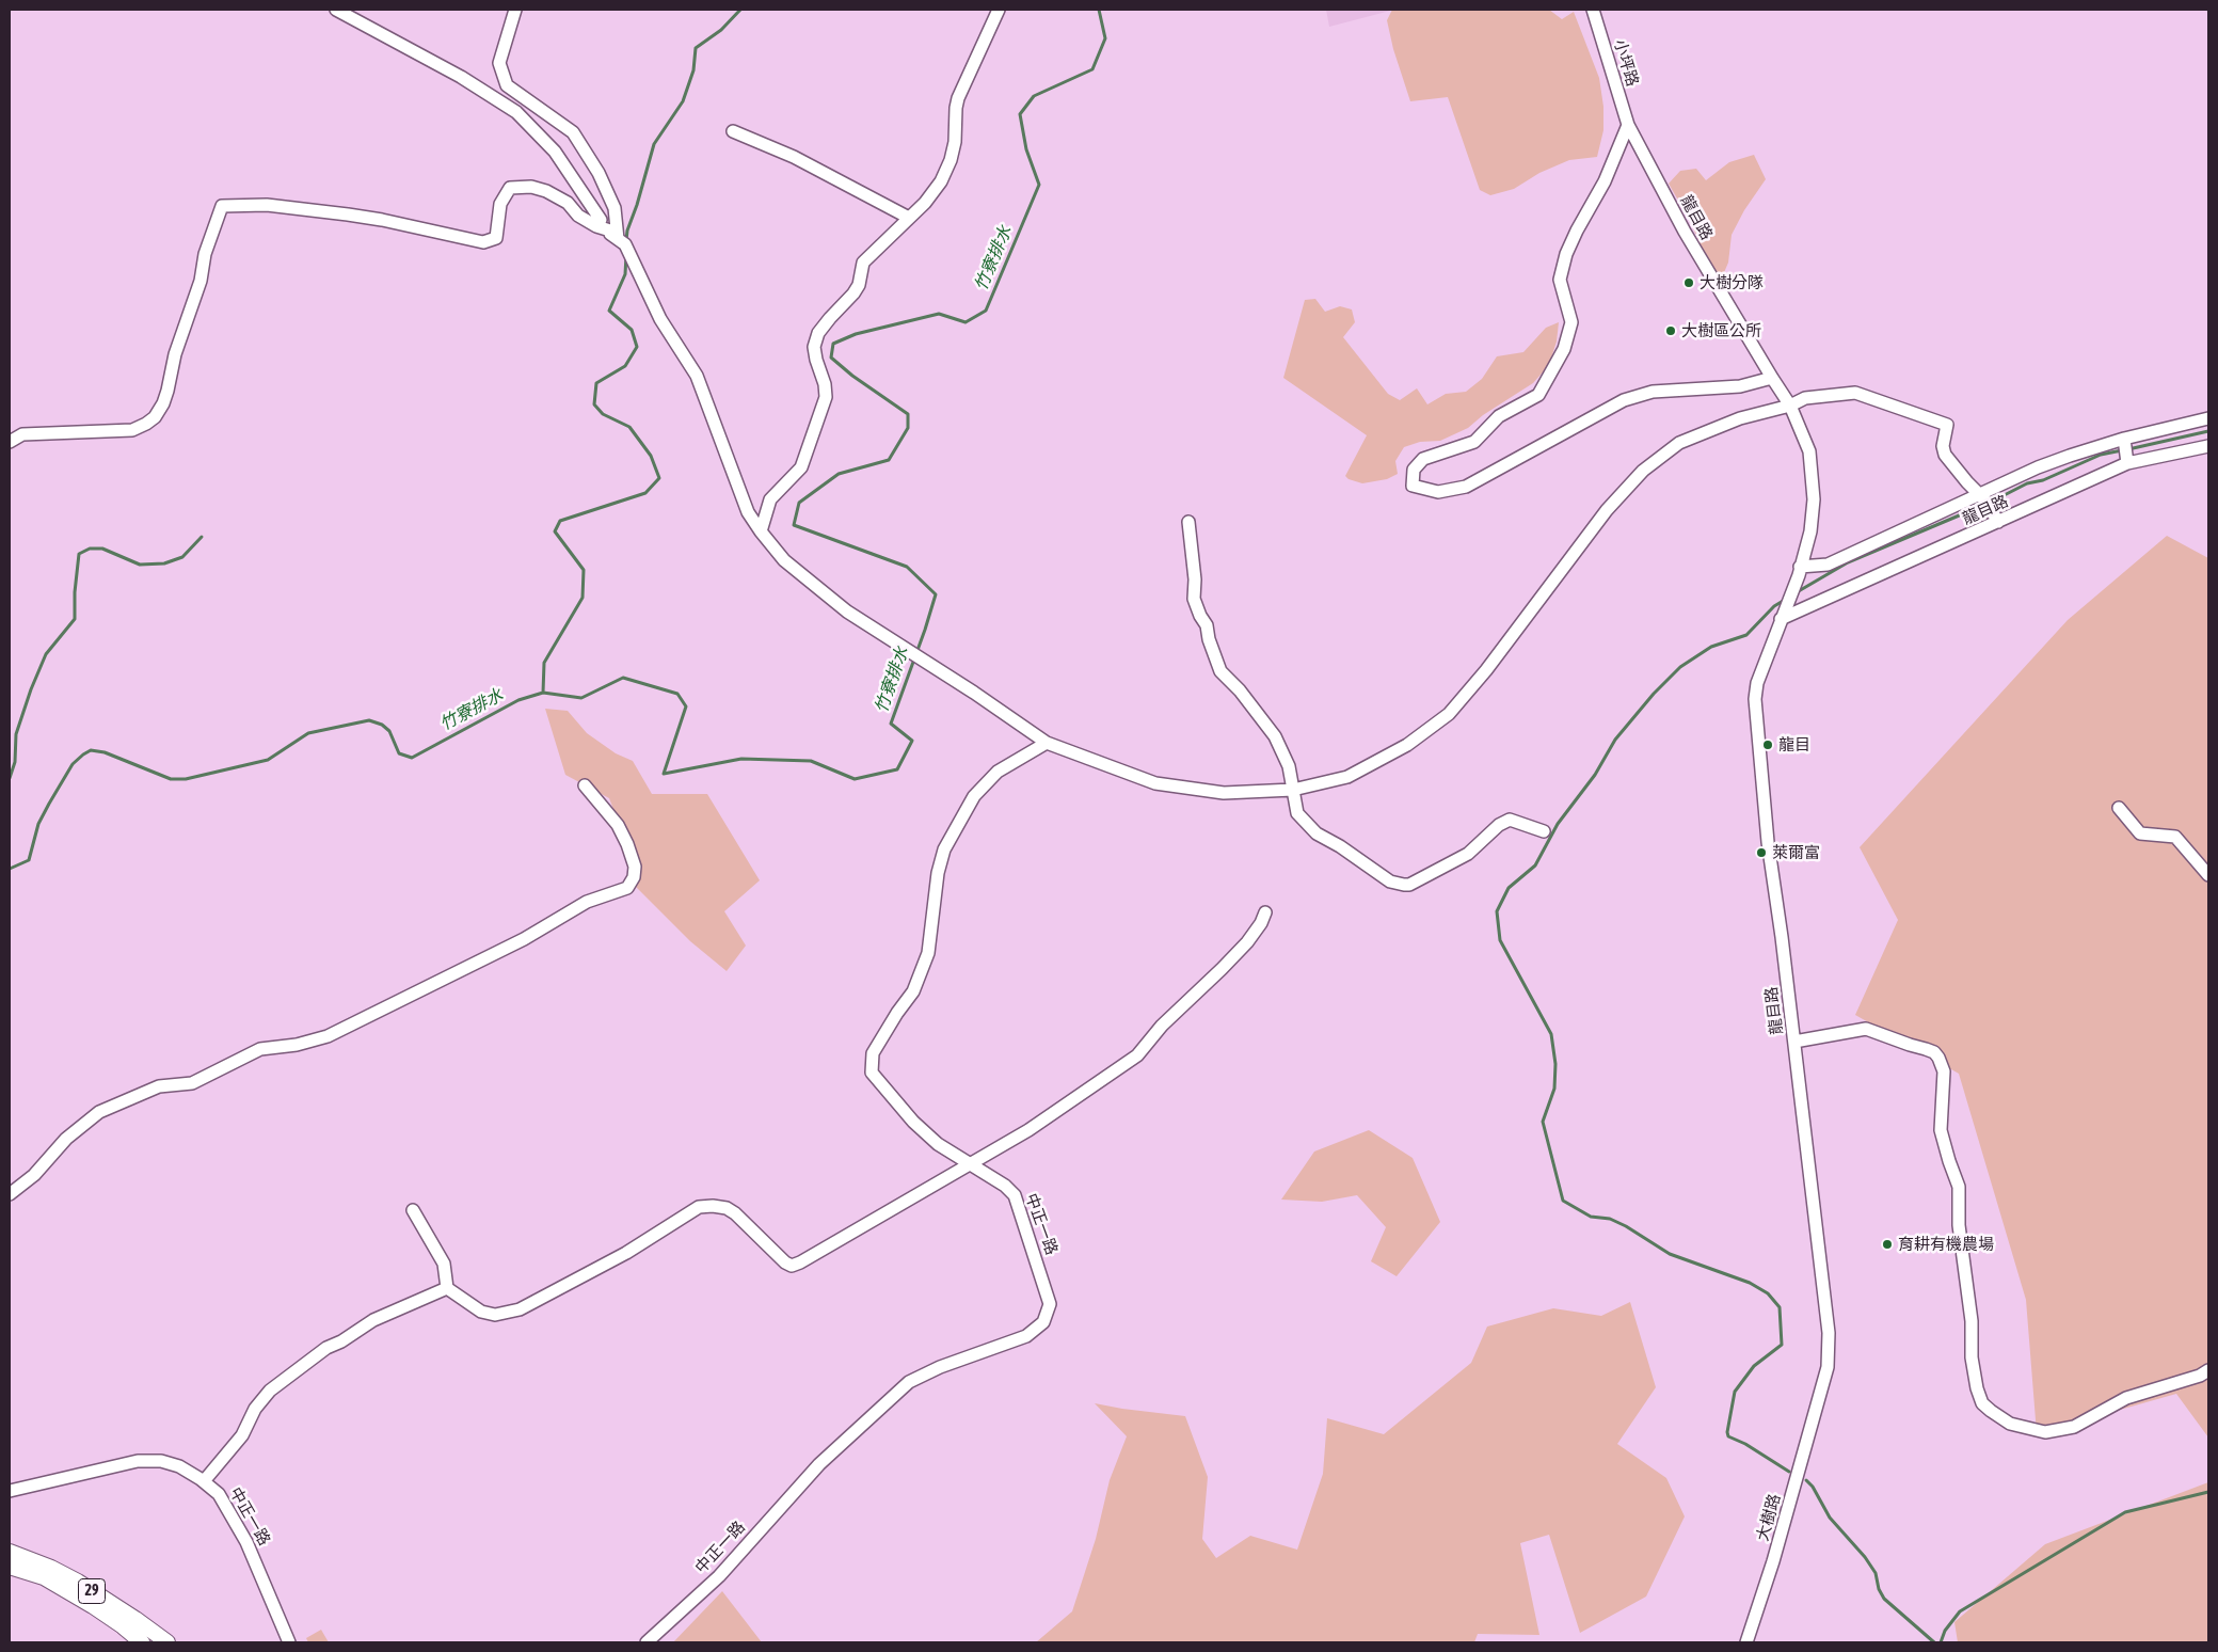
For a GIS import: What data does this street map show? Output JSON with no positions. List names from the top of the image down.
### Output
{
  "streets": {
    "main road": ["29"],
    "street": [
      "小坪路",
      "龍目路",
      "中正一路",
      "大樹路"
    ]
  },
  "crossings": [
    ["小坪路", "龍目路"],
    ["龍目路", "大樹路"]
  ],
  "water": ["竹寮排水"],
  "places": [
    "大樹分隊",
    "大樹區公所",
    "龍目",
    "萊爾富",
    "育耕有機農場"
  ]
}
